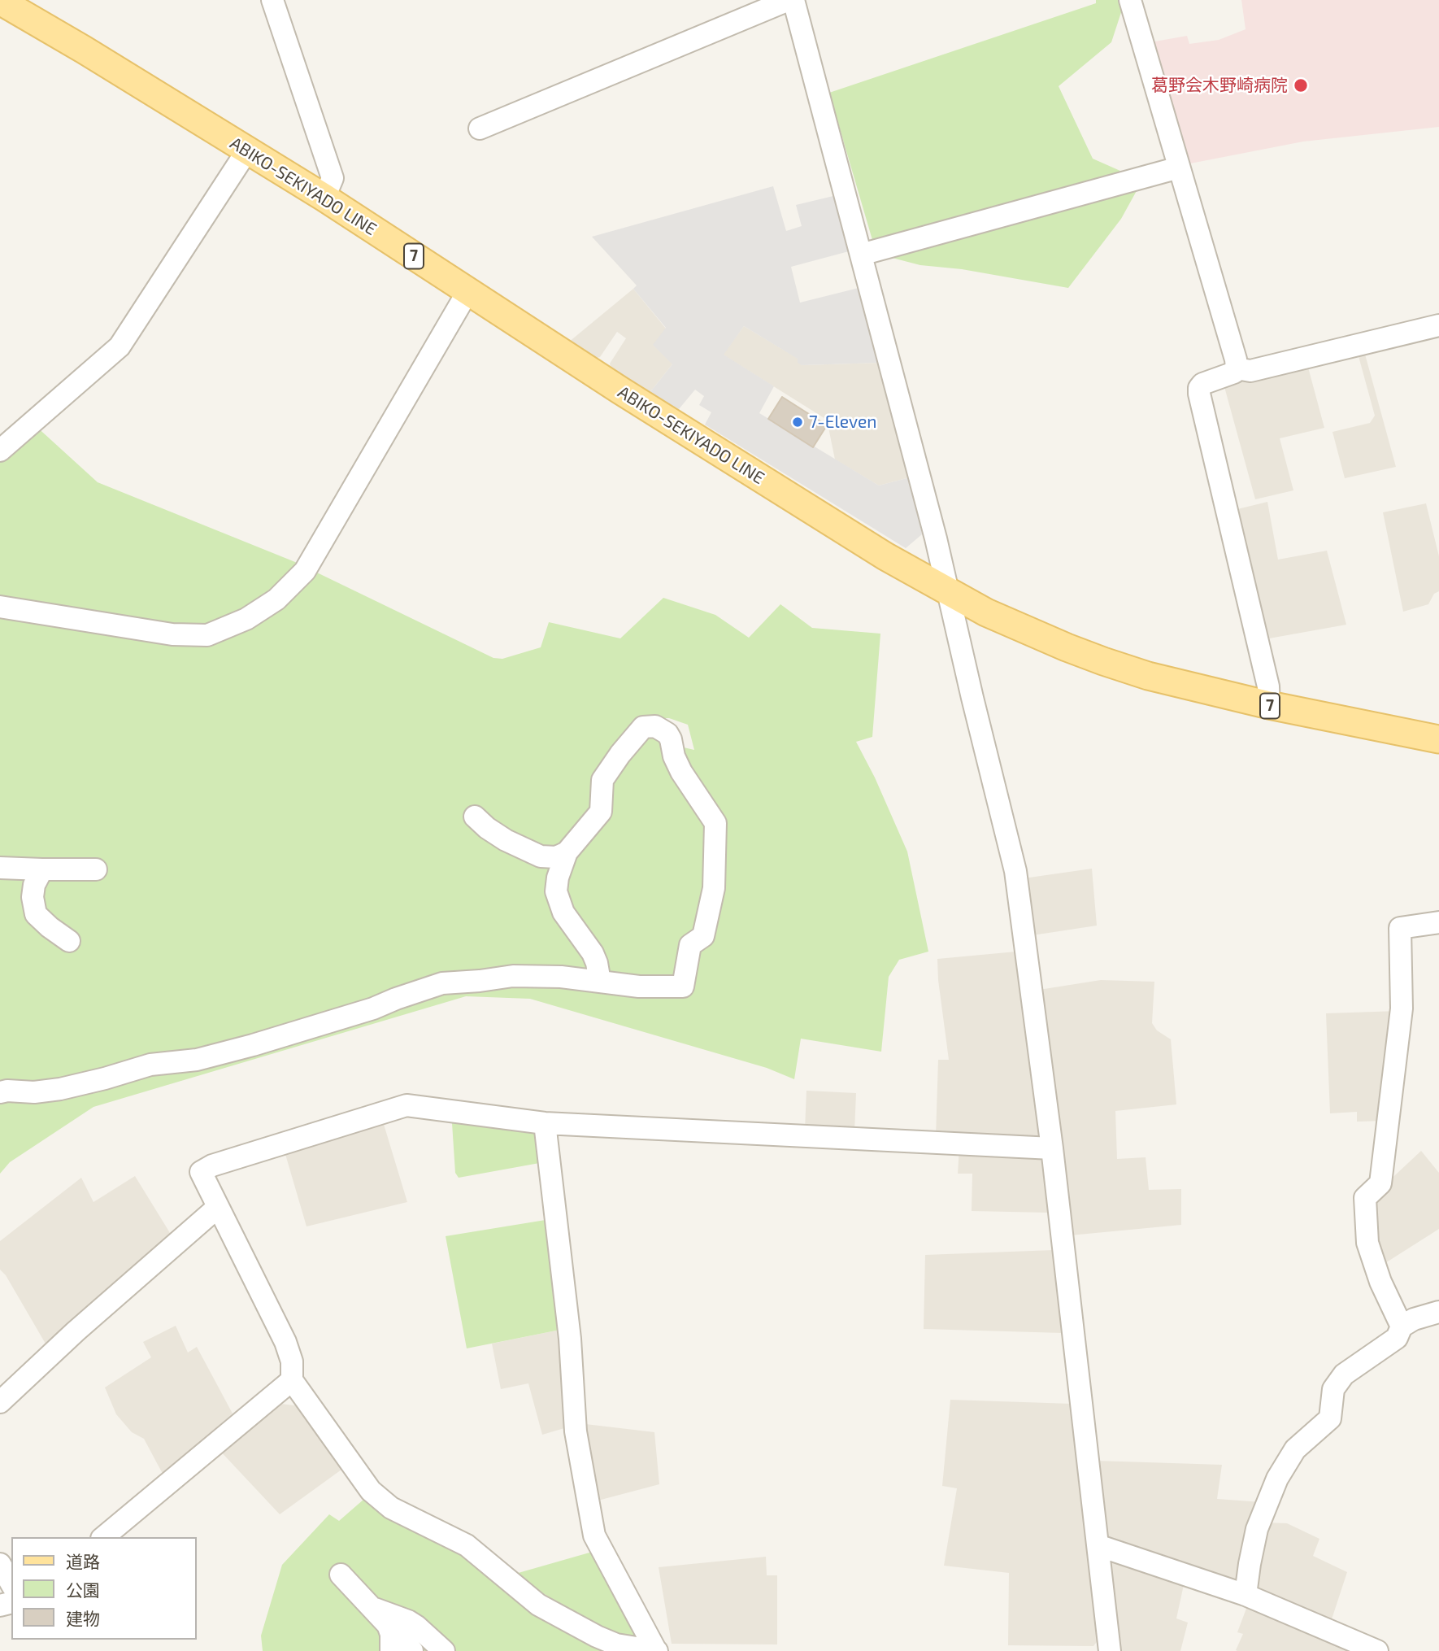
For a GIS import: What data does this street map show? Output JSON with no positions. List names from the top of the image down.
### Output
{
  "streets": {
    "main road": ["ABIKO-SEKIYADO LINE", "7"]
  },
  "places": ["葛野会木野崎病院", "7-Eleven"],
  "legend": ["道路", "公園", "建物"]
}
